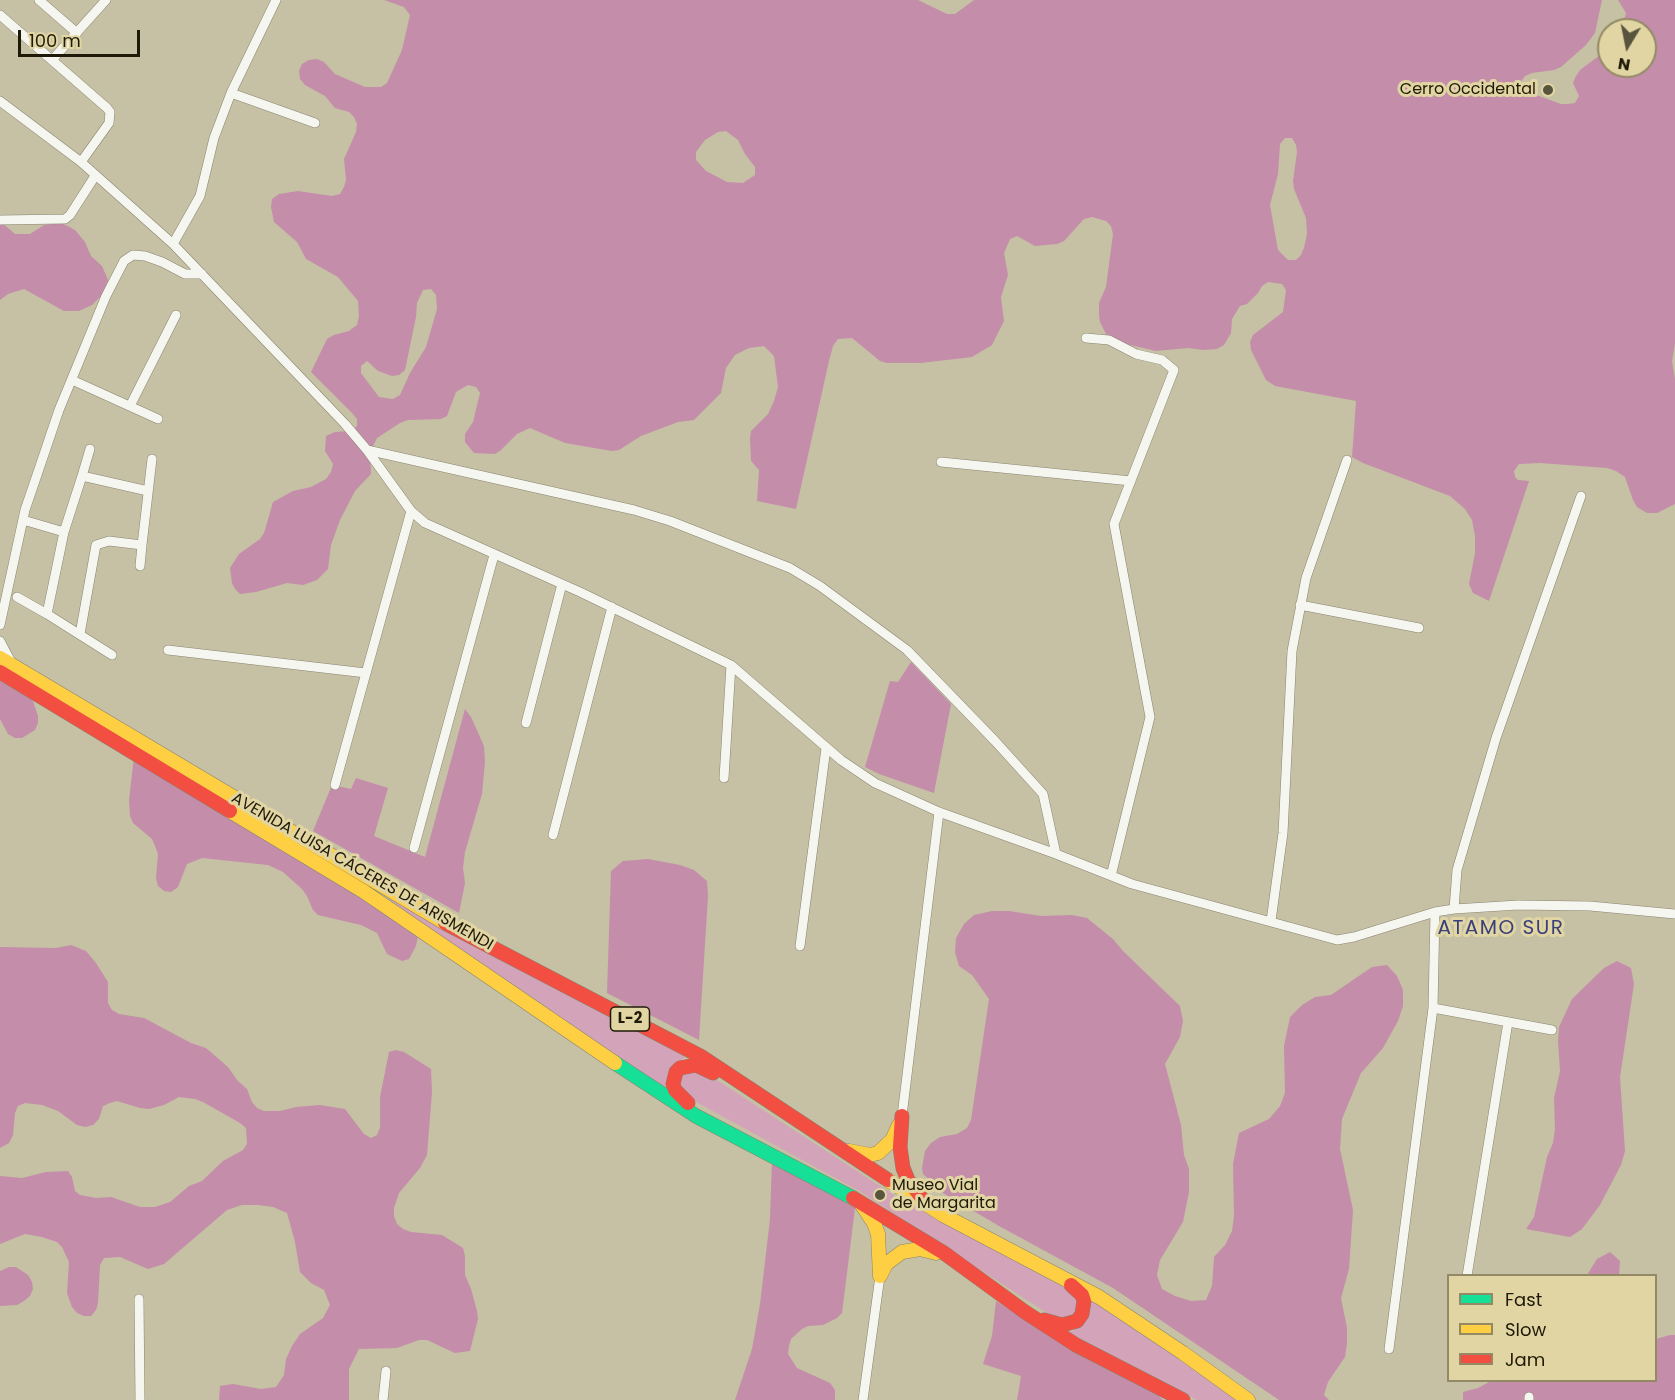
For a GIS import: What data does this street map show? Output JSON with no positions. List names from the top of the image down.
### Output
{
  "streets": {
    "main road": ["AVENIDA LUISA CÁCERES DE ARISMENDI", "L-2"]
  },
  "districts": ["ATAMO SUR"],
  "places": ["Cerro Occidental", "Museo Vial de Margarita"],
  "legend": ["Fast", "Slow", "Jam"],
  "scale_bar": "100 m",
  "north": "bottom"
}
